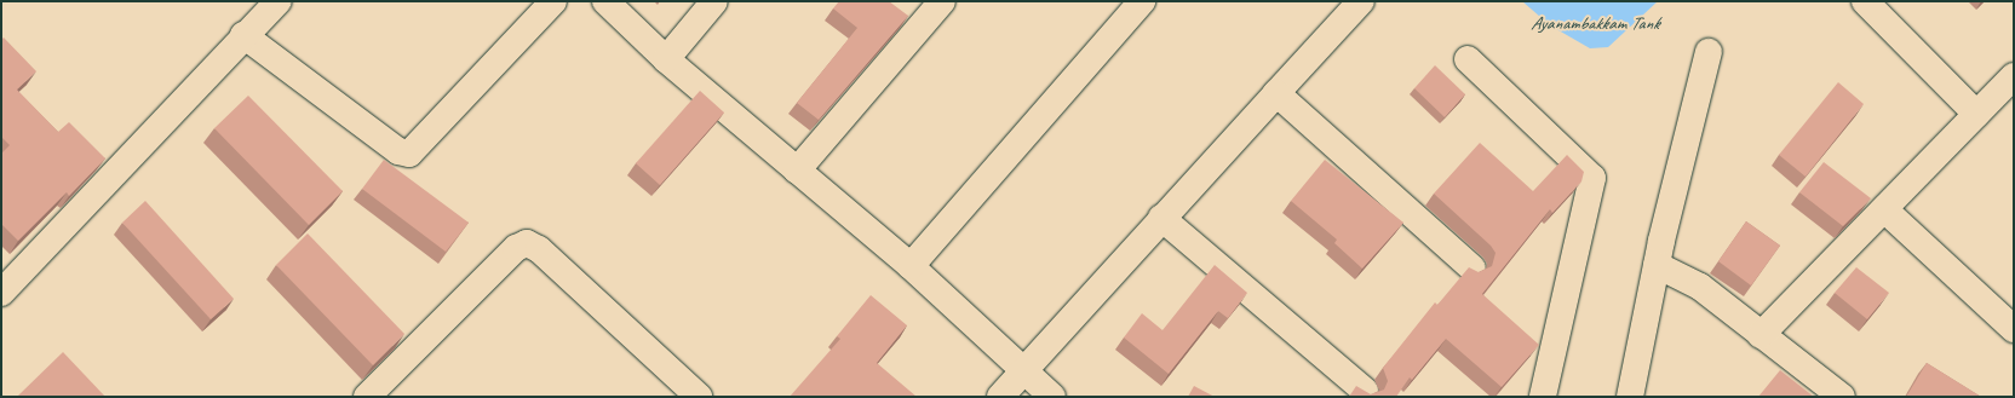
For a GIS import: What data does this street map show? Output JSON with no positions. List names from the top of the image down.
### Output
{
  "water": ["Ayanambakkam Tank"]
}
